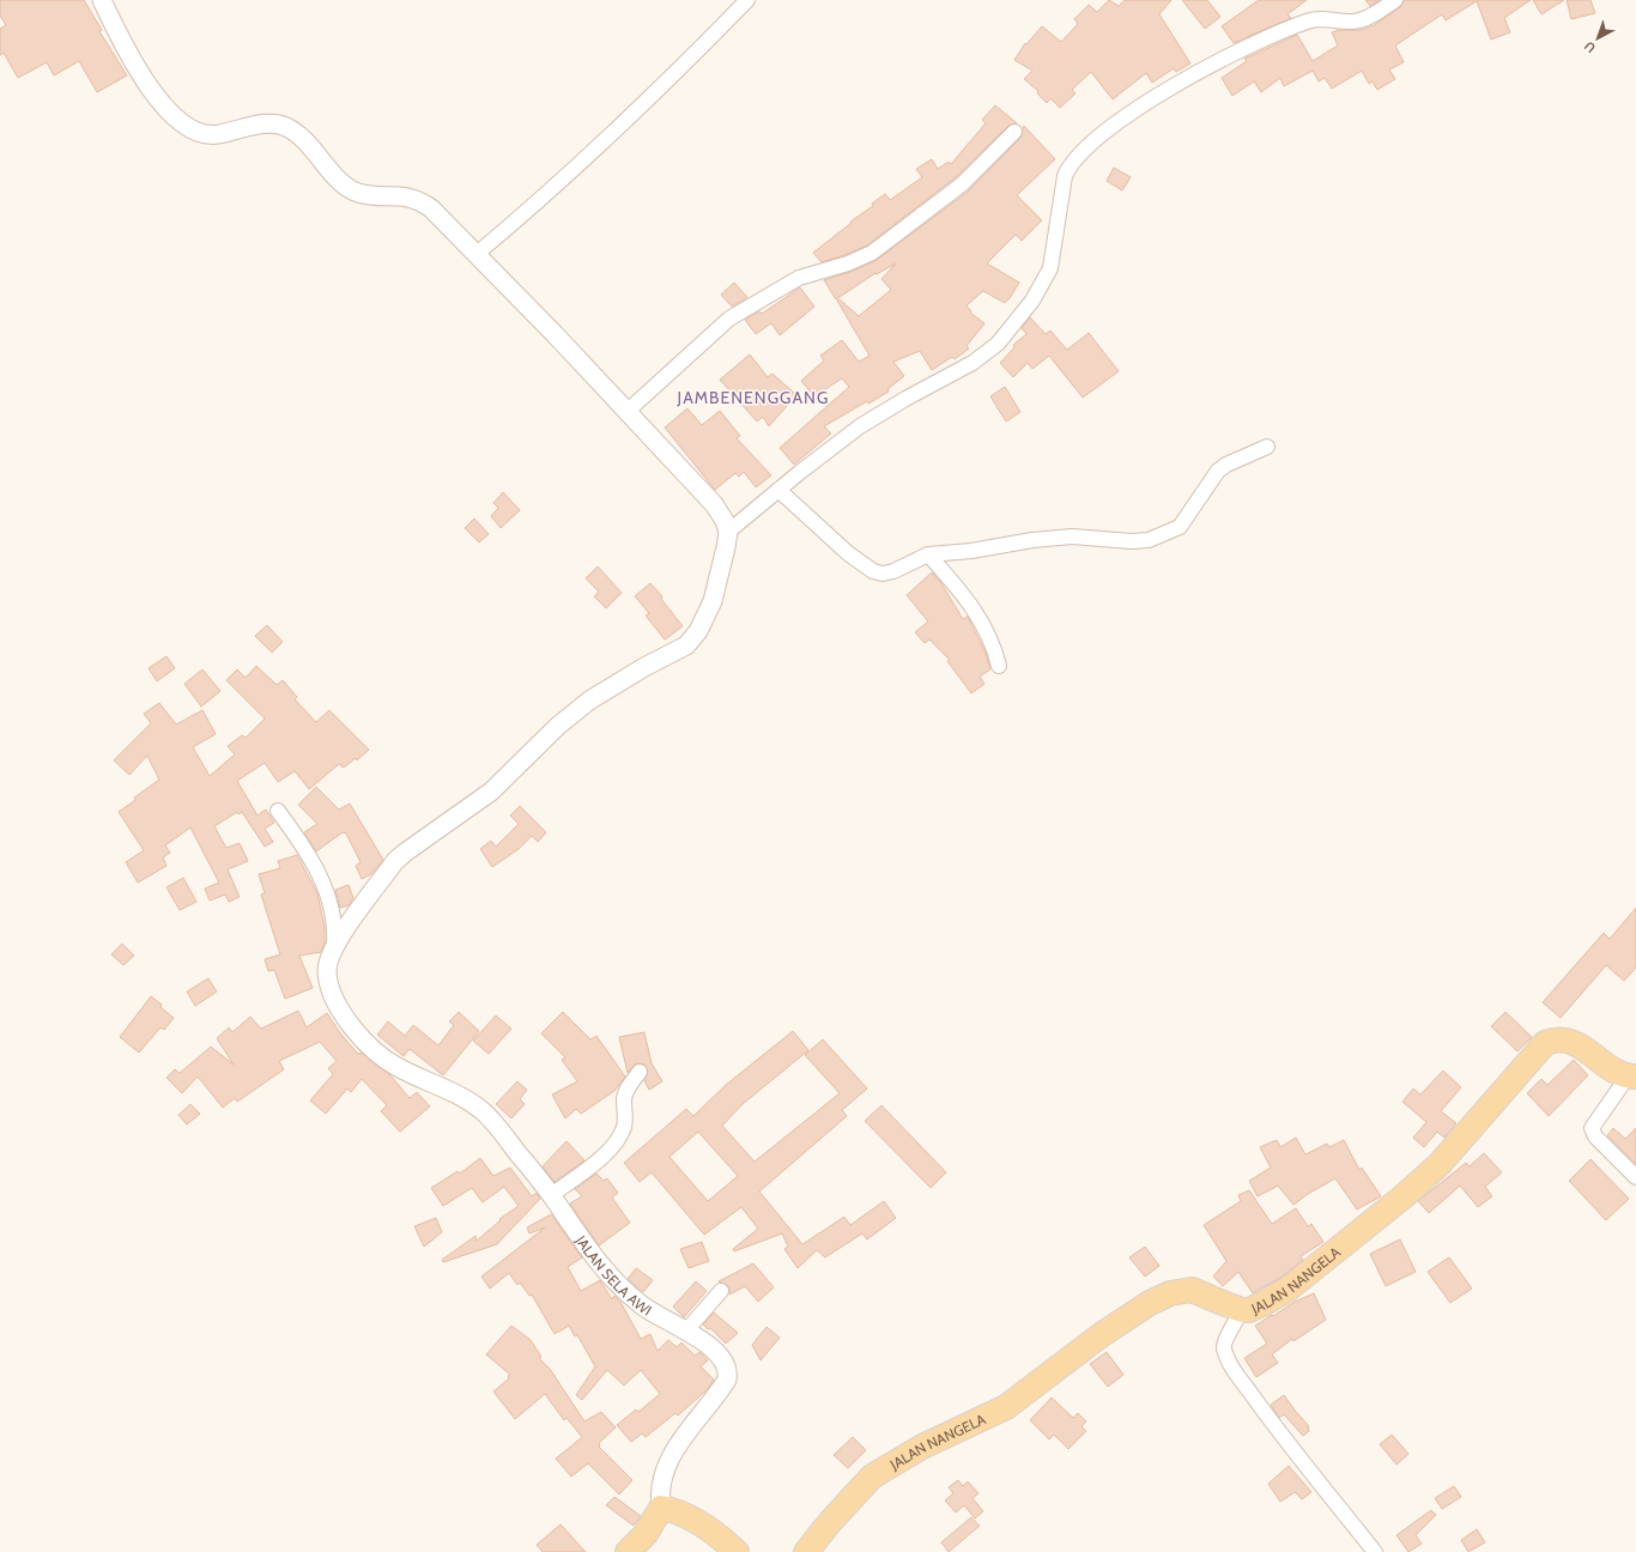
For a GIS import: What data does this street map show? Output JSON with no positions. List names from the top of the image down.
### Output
{
  "streets": {
    "main road": ["JALAN NANGELA"],
    "street": ["JALAN SELA AWI"]
  },
  "districts": ["JAMBENENGGANG"],
  "north": "bottom left"
}
